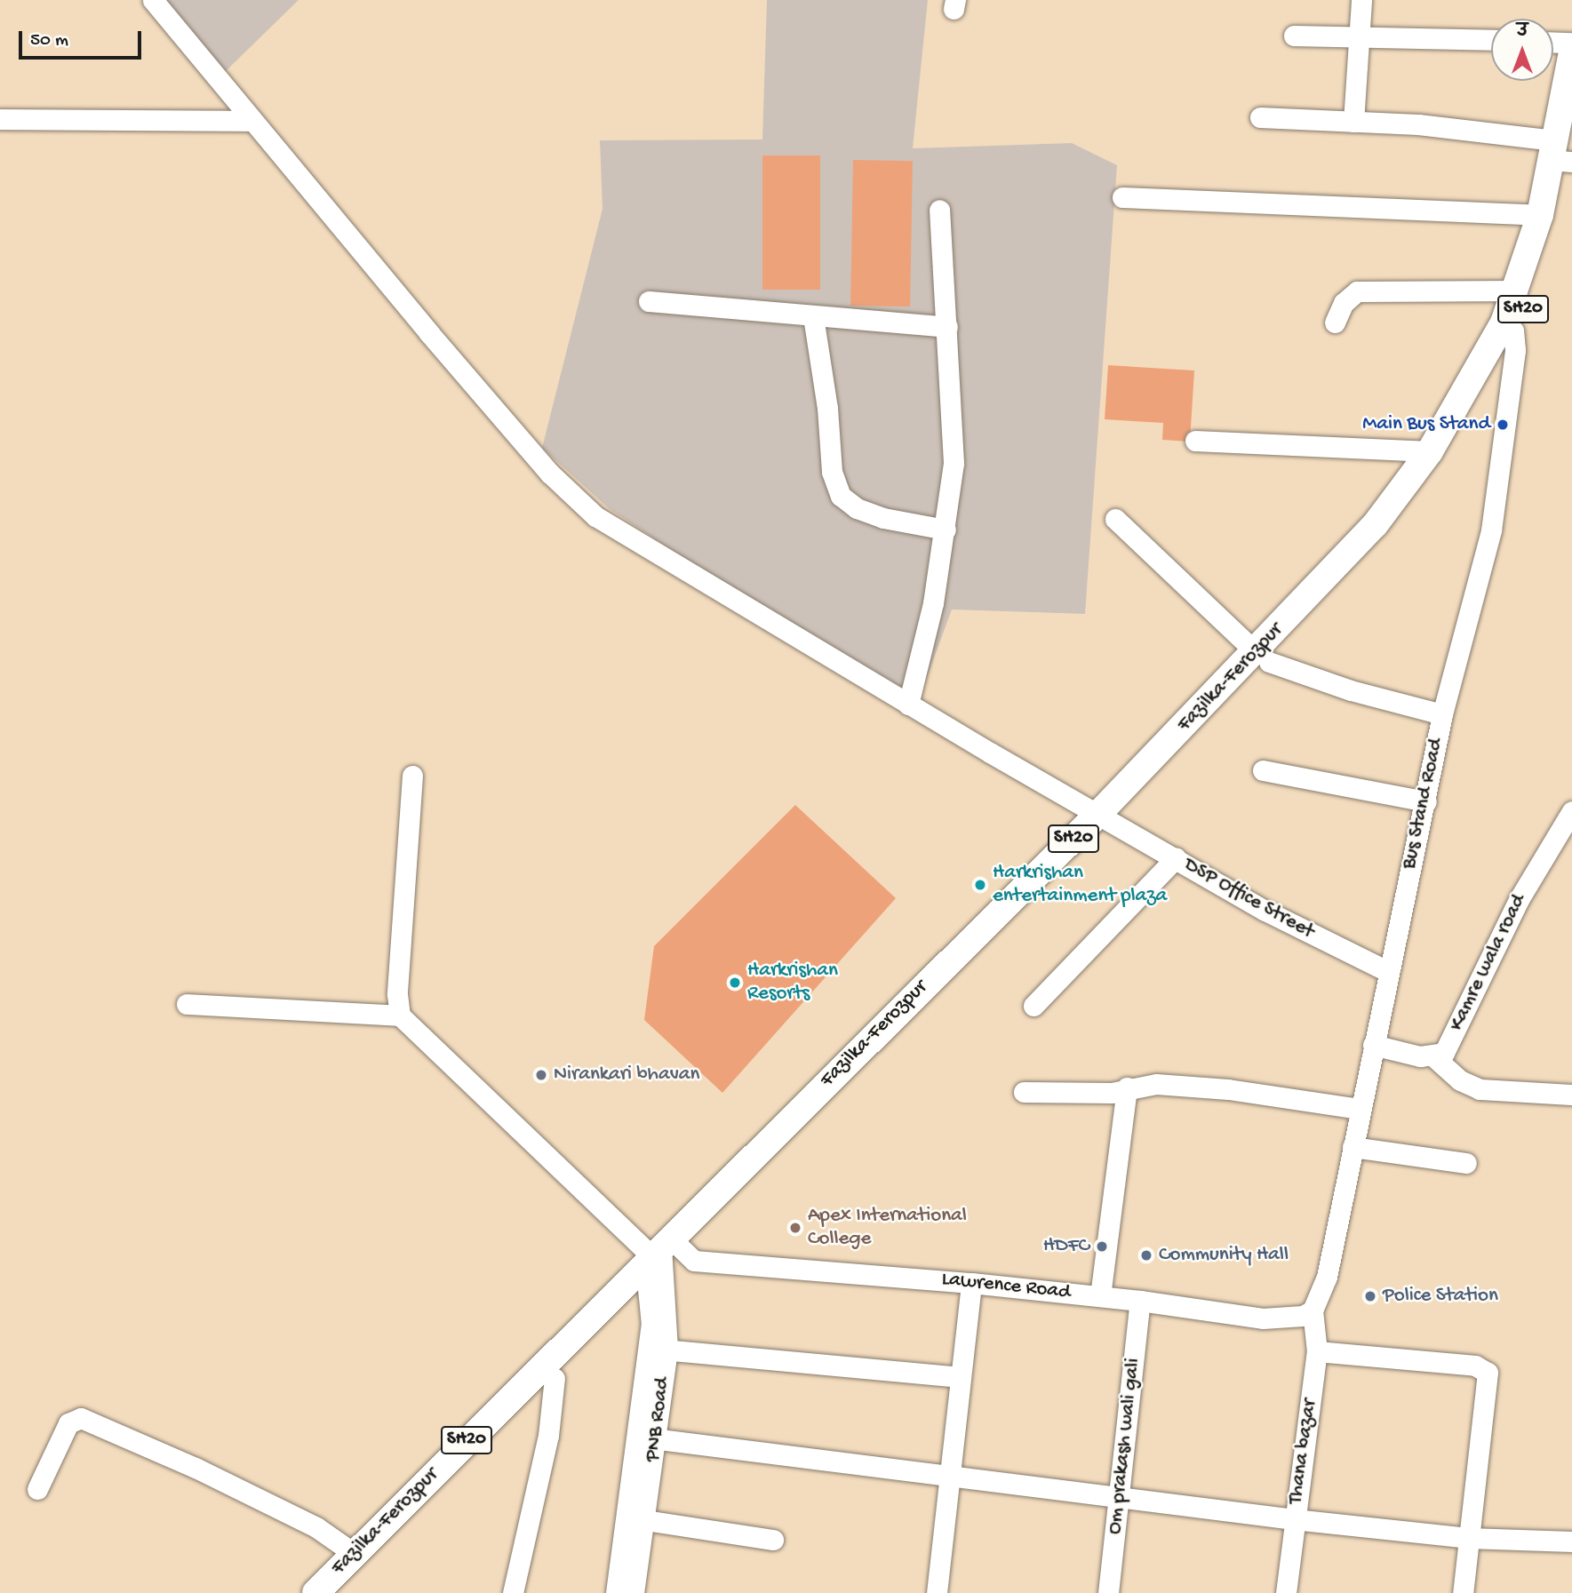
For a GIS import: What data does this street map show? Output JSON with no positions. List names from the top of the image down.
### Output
{
  "streets": {
    "main road": ["SH20", "Fazilka-Ferozpur"],
    "street": [
      "Bus Stand Road",
      "DSP Office Street",
      "Kamre wala road",
      "Lawrence Road",
      "PNB Road",
      "Om prakash wali gali",
      "Thana bazar"
    ]
  },
  "crossings": [
    ["SH20", "Fazilka-Ferozpur"],
    ["SH20", "Bus Stand Road"],
    ["Fazilka-Ferozpur", "DSP Office Street"],
    ["Fazilka-Ferozpur", "Lawrence Road"],
    ["Fazilka-Ferozpur", "PNB Road"],
    ["Bus Stand Road", "DSP Office Street"],
    ["Bus Stand Road", "Lawrence Road"],
    ["Bus Stand Road", "Thana bazar"],
    ["Lawrence Road", "PNB Road"],
    ["Lawrence Road", "Om prakash wali gali"],
    ["Lawrence Road", "Thana bazar"]
  ],
  "places": [
    "Main Bus Stand",
    "Harkrishan entertainment plaza",
    "Harkrishan Resorts",
    "Nirankari bhavan",
    "Apex International College",
    "HDFC",
    "Community Hall",
    "Police Station"
  ],
  "scale_bar": "50 m",
  "north": "top"
}
